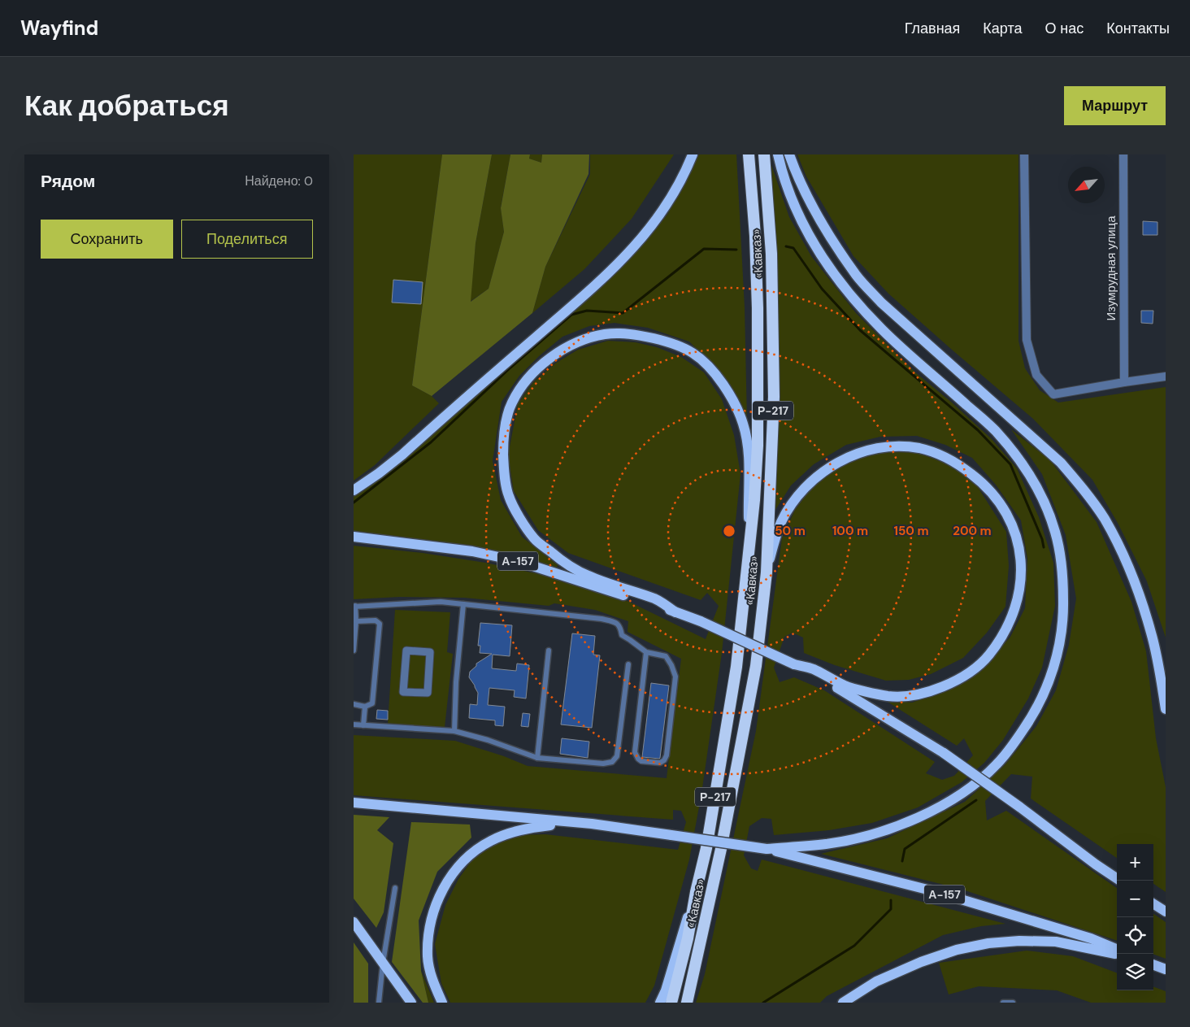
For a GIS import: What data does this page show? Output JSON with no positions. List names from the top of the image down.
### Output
{
  "streets": {
    "highway": ["«Кавказ»", "Р-217"],
    "main road": ["А-157"],
    "street": ["Изумрудная улица"]
  },
  "north": "bottom left",
  "page": {
    "header": "Wayfind",
    "nav": [
      "Главная",
      "Карта",
      "О нас",
      "Контакты"
    ],
    "buttons": [
      "Маршрут",
      ["Сохранить", "Поделиться"]
    ],
    "title": "Как добраться",
    "heading": ["Рядом", "Найдено: 0"],
    "map_buttons": ["+", "−"]
  },
  "rings": [
    "50 m",
    "100 m",
    "150 m",
    "200 m"
  ]
}
